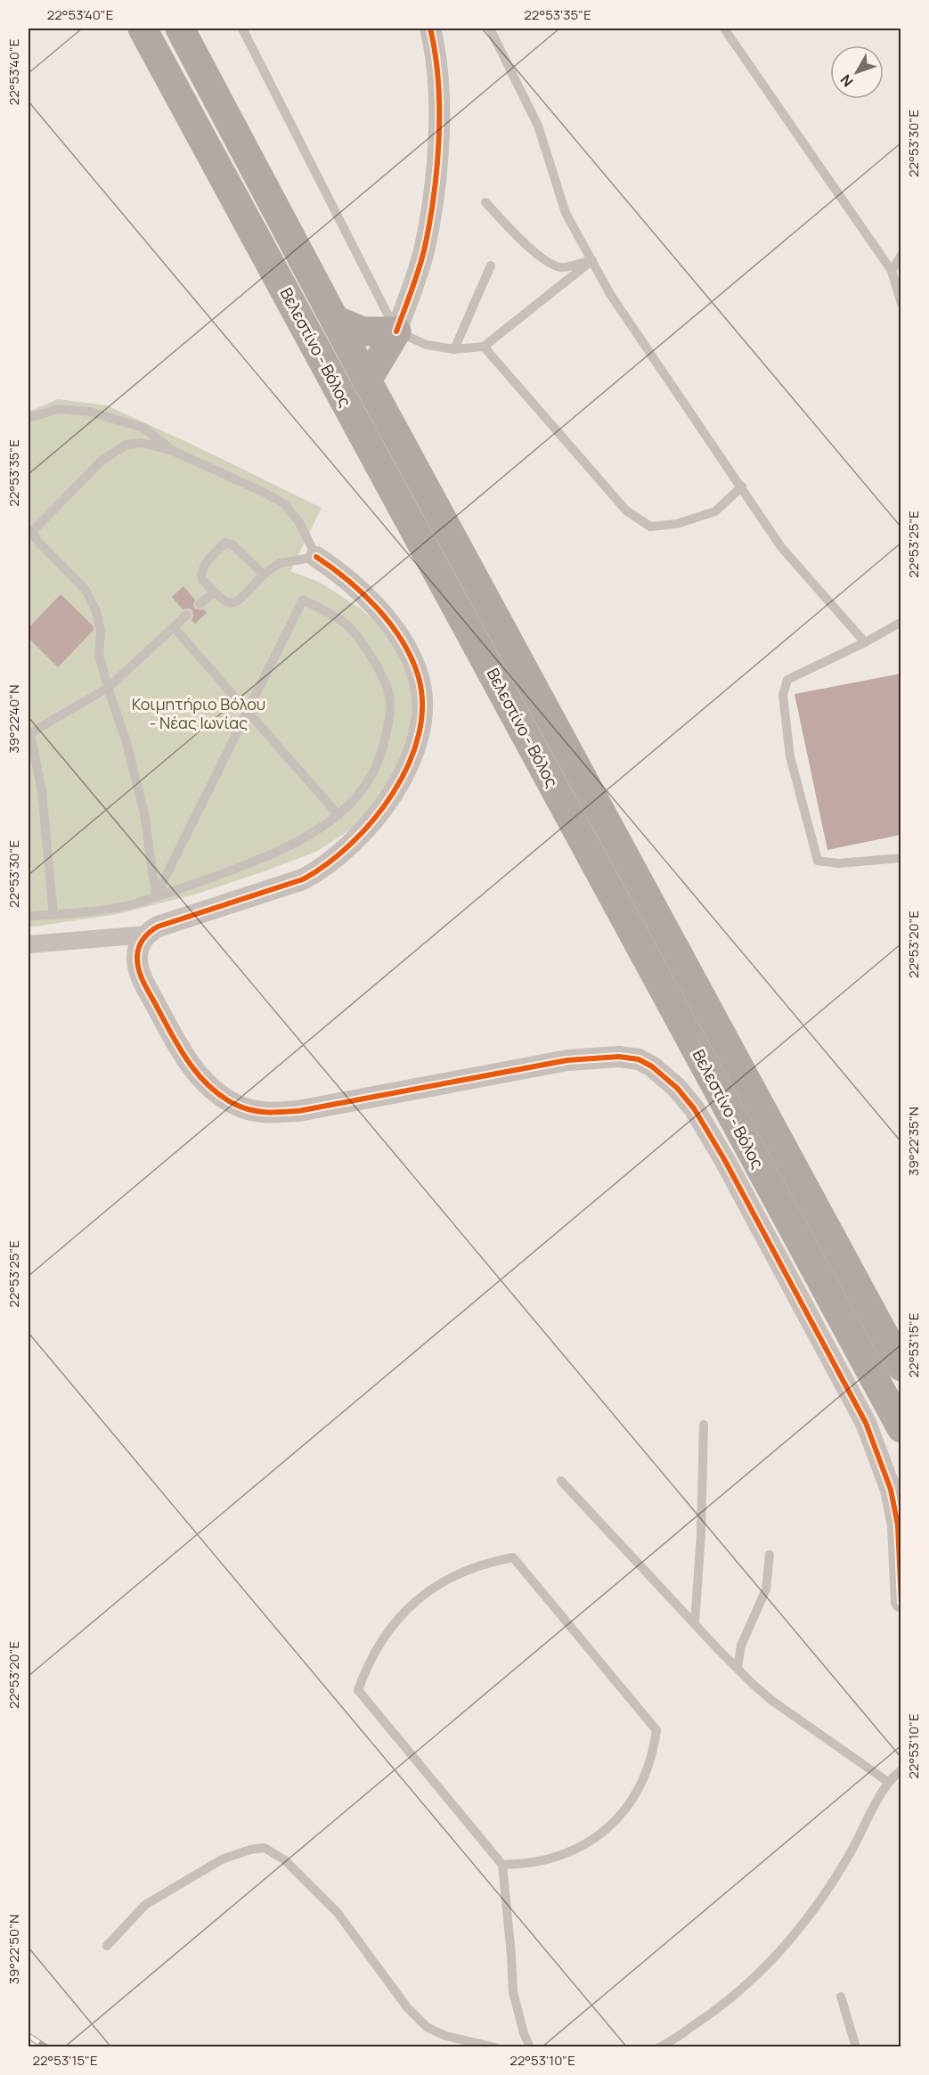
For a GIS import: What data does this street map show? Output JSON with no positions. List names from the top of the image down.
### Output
{
  "streets": {
    "highway": ["Βελεστίνο - Βόλος"]
  },
  "parks": ["Κοιμητήριο Βόλου - Νέας Ιωνίας"],
  "north": "bottom left",
  "coordinates": [
    "22°53'40\"E",
    "22°53'35\"E",
    "22°53'30\"E",
    "22°53'25\"E",
    "39°22'40\"N",
    "22°53'20\"E",
    "39°22'35\"N",
    "22°53'15\"E",
    "22°53'10\"E",
    "39°22'50\"N"
  ]
}
